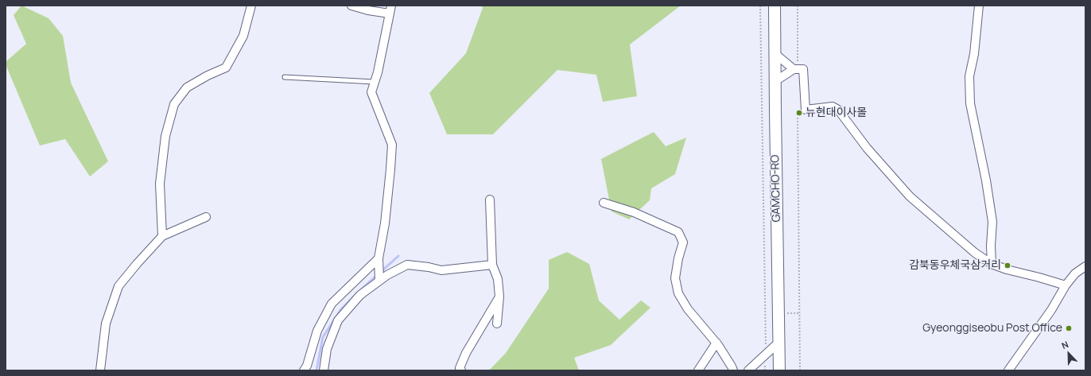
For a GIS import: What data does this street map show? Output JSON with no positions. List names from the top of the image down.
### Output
{
  "streets": {
    "main road": ["GAMCHO-RO"]
  },
  "places": ["뉴현대이사몰", "감북동우체국삼거리", "Gyeonggiseobu Post Office"],
  "north": "top left"
}
